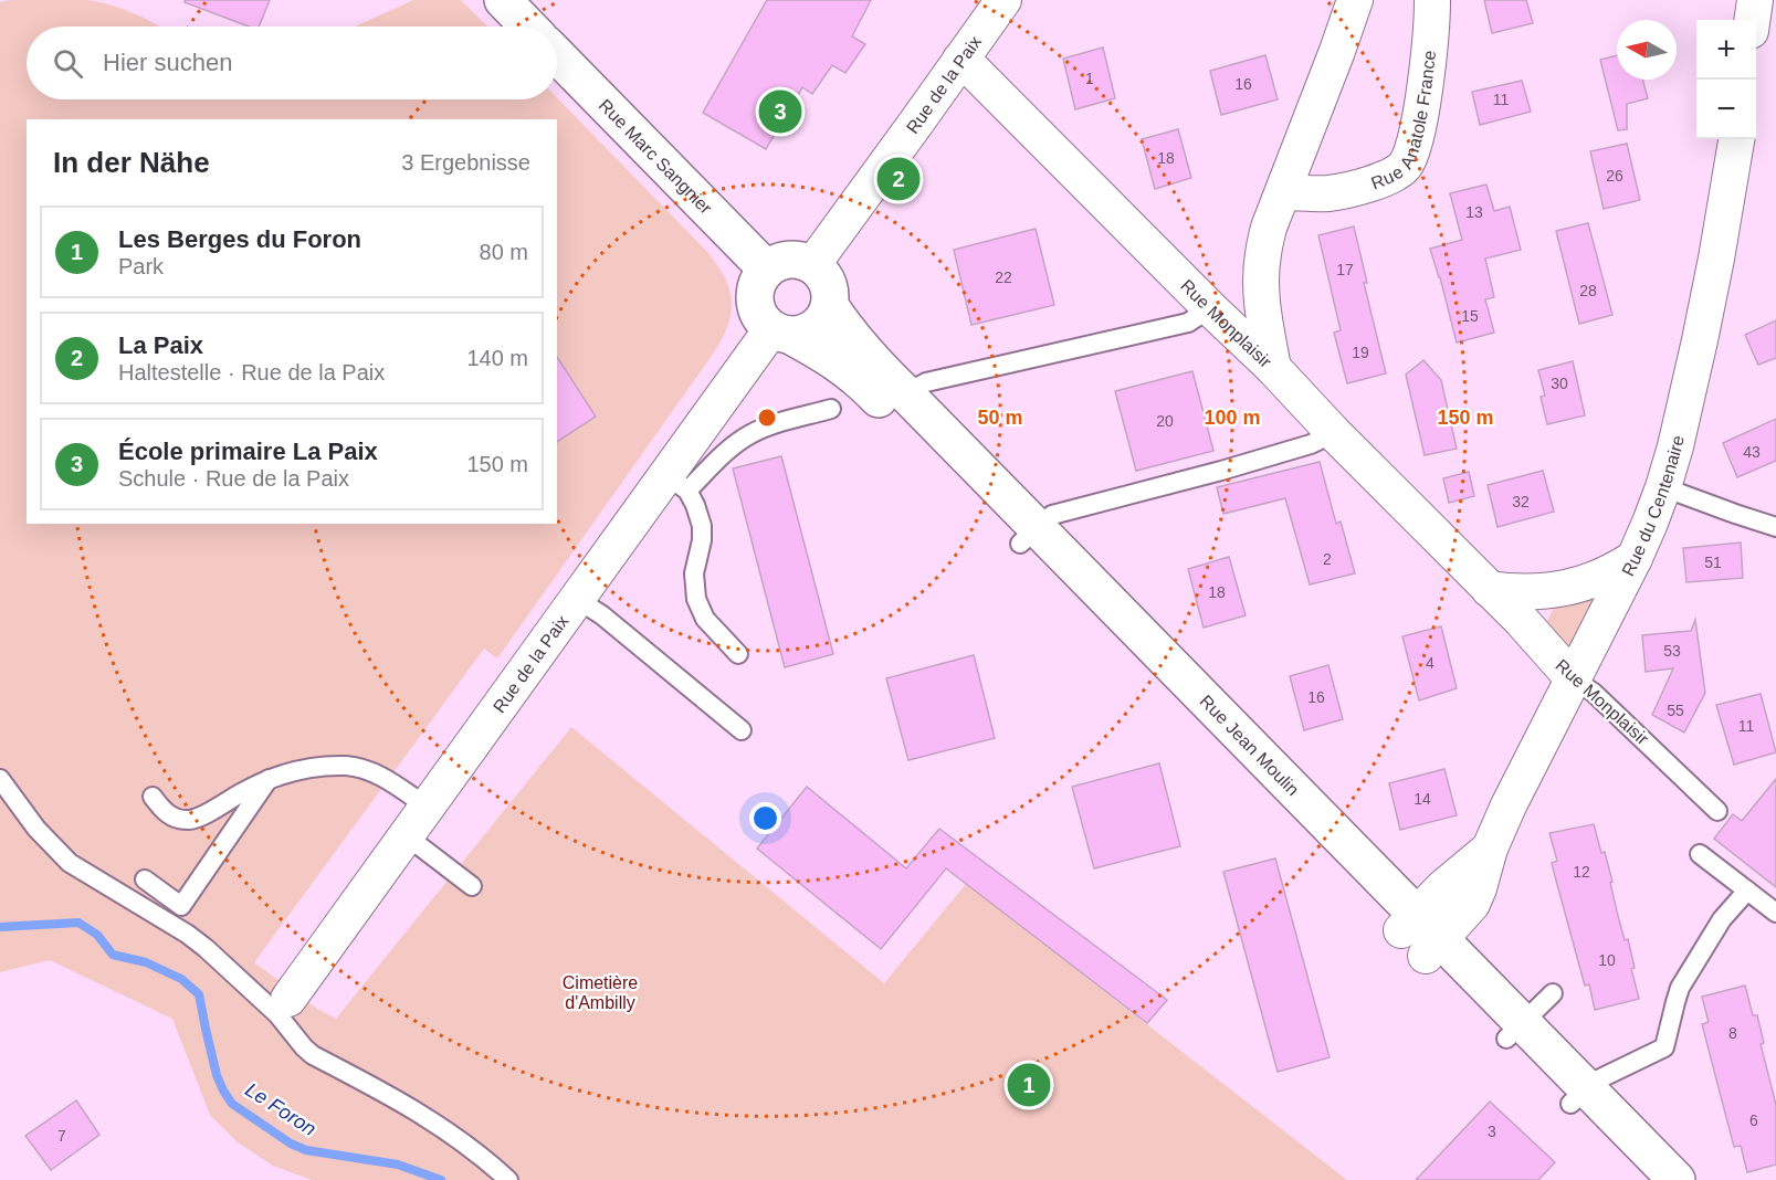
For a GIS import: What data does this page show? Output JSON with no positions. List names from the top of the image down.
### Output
{
  "streets": {
    "street": [
      "Rue de la Paix",
      "Rue Anatole France",
      "Rue Marc Sangnier",
      "Rue Monplaisir",
      "Rue du Centenaire",
      "Rue Jean Moulin"
    ]
  },
  "crossings": [
    ["Rue de la Paix", "Rue Marc Sangnier"],
    ["Rue de la Paix", "Rue Monplaisir"],
    ["Rue de la Paix", "Rue Jean Moulin"],
    ["Rue Marc Sangnier", "Rue Jean Moulin"],
    ["Rue Monplaisir", "Rue du Centenaire"],
    ["Rue du Centenaire", "Rue Jean Moulin"]
  ],
  "water": ["Le Foron"],
  "parks": ["Cimetière d'Ambilly"],
  "house_numbers": [
    "1",
    "16",
    "11",
    "18",
    "26",
    "13",
    "17",
    "22",
    "28",
    "15",
    "19",
    "30",
    "20",
    "43",
    "32",
    "2",
    "51",
    "18",
    "53",
    "4",
    "16",
    "55",
    "11",
    "14",
    "12",
    "10",
    "8",
    "6",
    "3",
    "7"
  ],
  "north": "left",
  "page": {
    "map_buttons": ["+", "−"],
    "search": "Hier suchen",
    "pins": ["3", "2", "1"],
    "heading": ["In der Nähe", "3 Ergebnisse"],
    "list": [
      {
        "mark": "1",
        "name": "Les Berges du Foron",
        "note": "Park",
        "value": "80 m"
      },
      {
        "mark": "2",
        "name": "La Paix",
        "note": "Haltestelle · Rue de la Paix",
        "value": "140 m"
      },
      {
        "mark": "3",
        "name": "École primaire La Paix",
        "note": "Schule · Rue de la Paix",
        "value": "150 m"
      }
    ]
  },
  "rings": ["50 m", "100 m", "150 m"]
}
